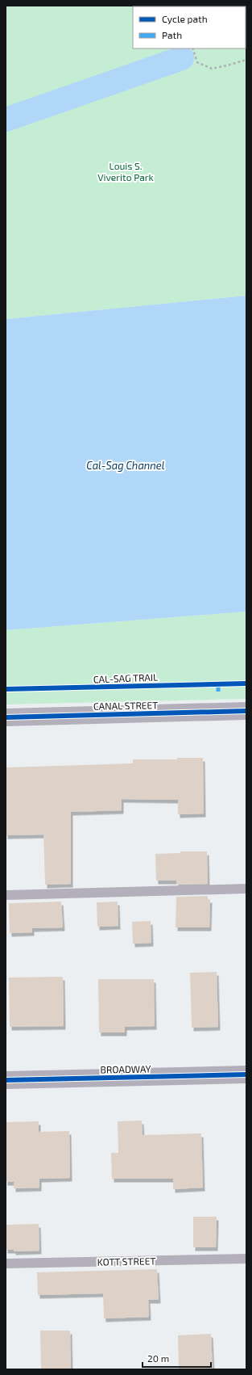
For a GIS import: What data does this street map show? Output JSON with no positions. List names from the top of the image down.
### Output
{
  "streets": {
    "street": ["CANAL STREET", "BROADWAY"],
    "lane": ["KOTT STREET"],
    "cycle path": ["CAL-SAG TRAIL"]
  },
  "water": ["Cal-Sag Channel"],
  "parks": ["Louis S. Viverito Park"],
  "legend": ["Cycle path", "Path"],
  "scale_bar": "20 m"
}
